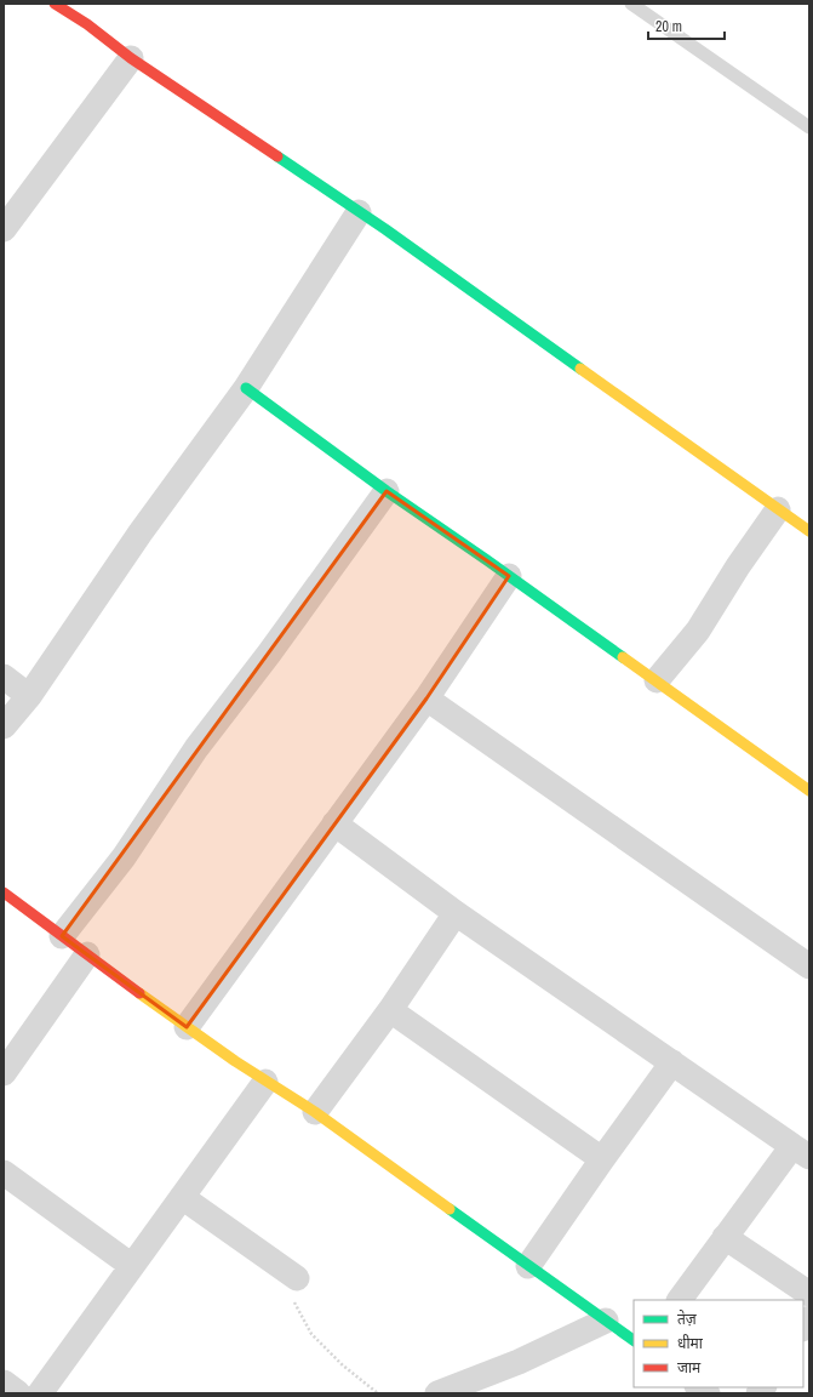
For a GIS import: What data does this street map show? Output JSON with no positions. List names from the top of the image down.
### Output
{
  "legend": ["तेज़", "धीमा", "जाम"],
  "scale_bar": "20 m"
}
